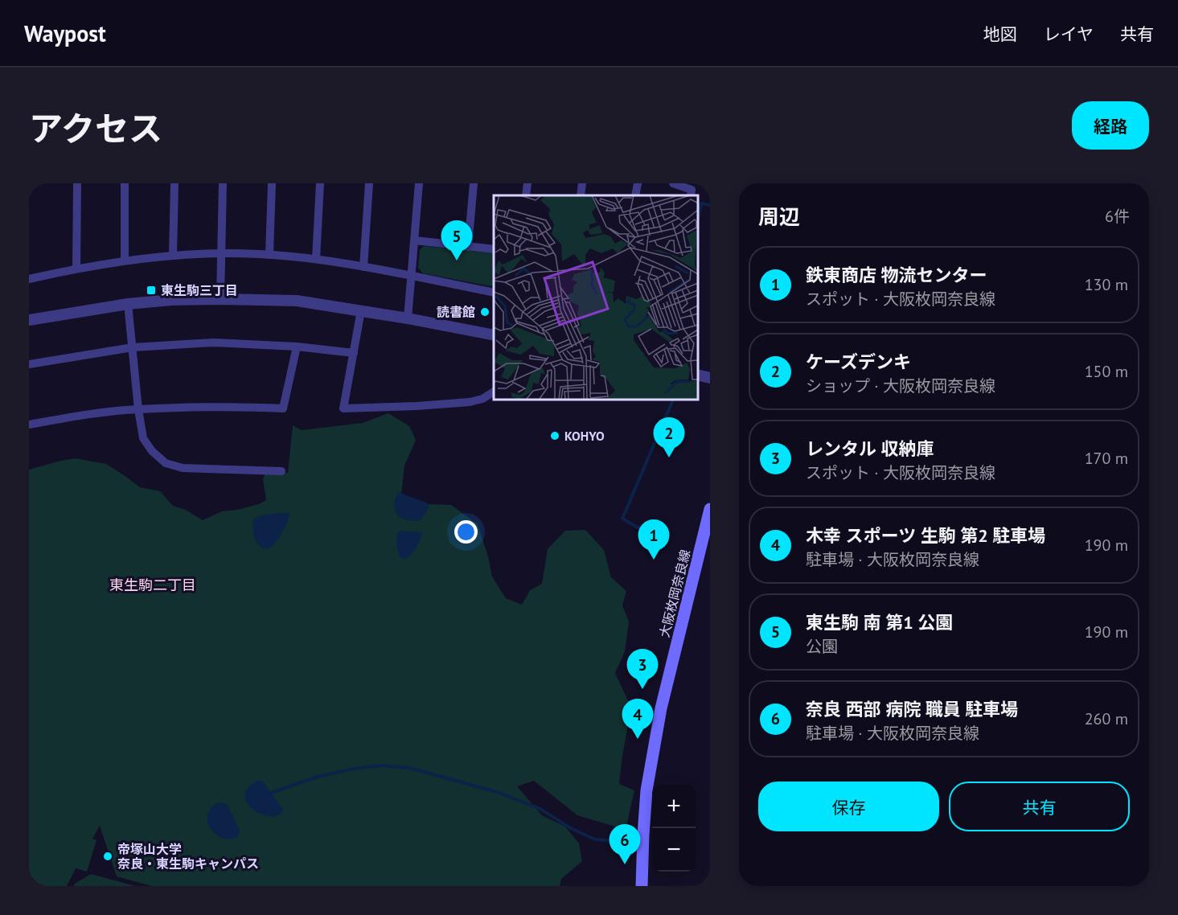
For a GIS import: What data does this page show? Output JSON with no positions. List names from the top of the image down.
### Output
{
  "streets": {
    "main road": ["大阪枚岡奈良線"]
  },
  "districts": ["東生駒二丁目"],
  "places": {
    "transit": ["東生駒三丁目"],
    "other": ["読書館", "KOHYO", "帝塚山大学 奈良・東生駒キャンパス"]
  },
  "page": {
    "header": "Waypost",
    "nav": ["地図", "レイヤ", "共有"],
    "title": "アクセス",
    "buttons": [
      "経路",
      ["保存", "共有"]
    ],
    "heading": ["周辺", "6件"],
    "pins": [
      "5",
      "2",
      "1",
      "3",
      "4",
      "6"
    ],
    "list": [
      {
        "mark": "1",
        "name": "鉄東商店 物流センター",
        "note": "スポット · 大阪枚岡奈良線",
        "value": "130 m"
      },
      {
        "mark": "2",
        "name": "ケーズデンキ",
        "note": "ショップ · 大阪枚岡奈良線",
        "value": "150 m"
      },
      {
        "mark": "3",
        "name": "レンタル 収納庫",
        "note": "スポット · 大阪枚岡奈良線",
        "value": "170 m"
      },
      {
        "mark": "4",
        "name": "木幸 スポーツ 生駒 第2 駐車場",
        "note": "駐車場 · 大阪枚岡奈良線",
        "value": "190 m"
      },
      {
        "mark": "5",
        "name": "東生駒 南 第1 公園",
        "note": "公園",
        "value": "190 m"
      },
      {
        "mark": "6",
        "name": "奈良 西部 病院 職員 駐車場",
        "note": "駐車場 · 大阪枚岡奈良線",
        "value": "260 m"
      }
    ],
    "map_buttons": ["+", "−"]
  }
}
